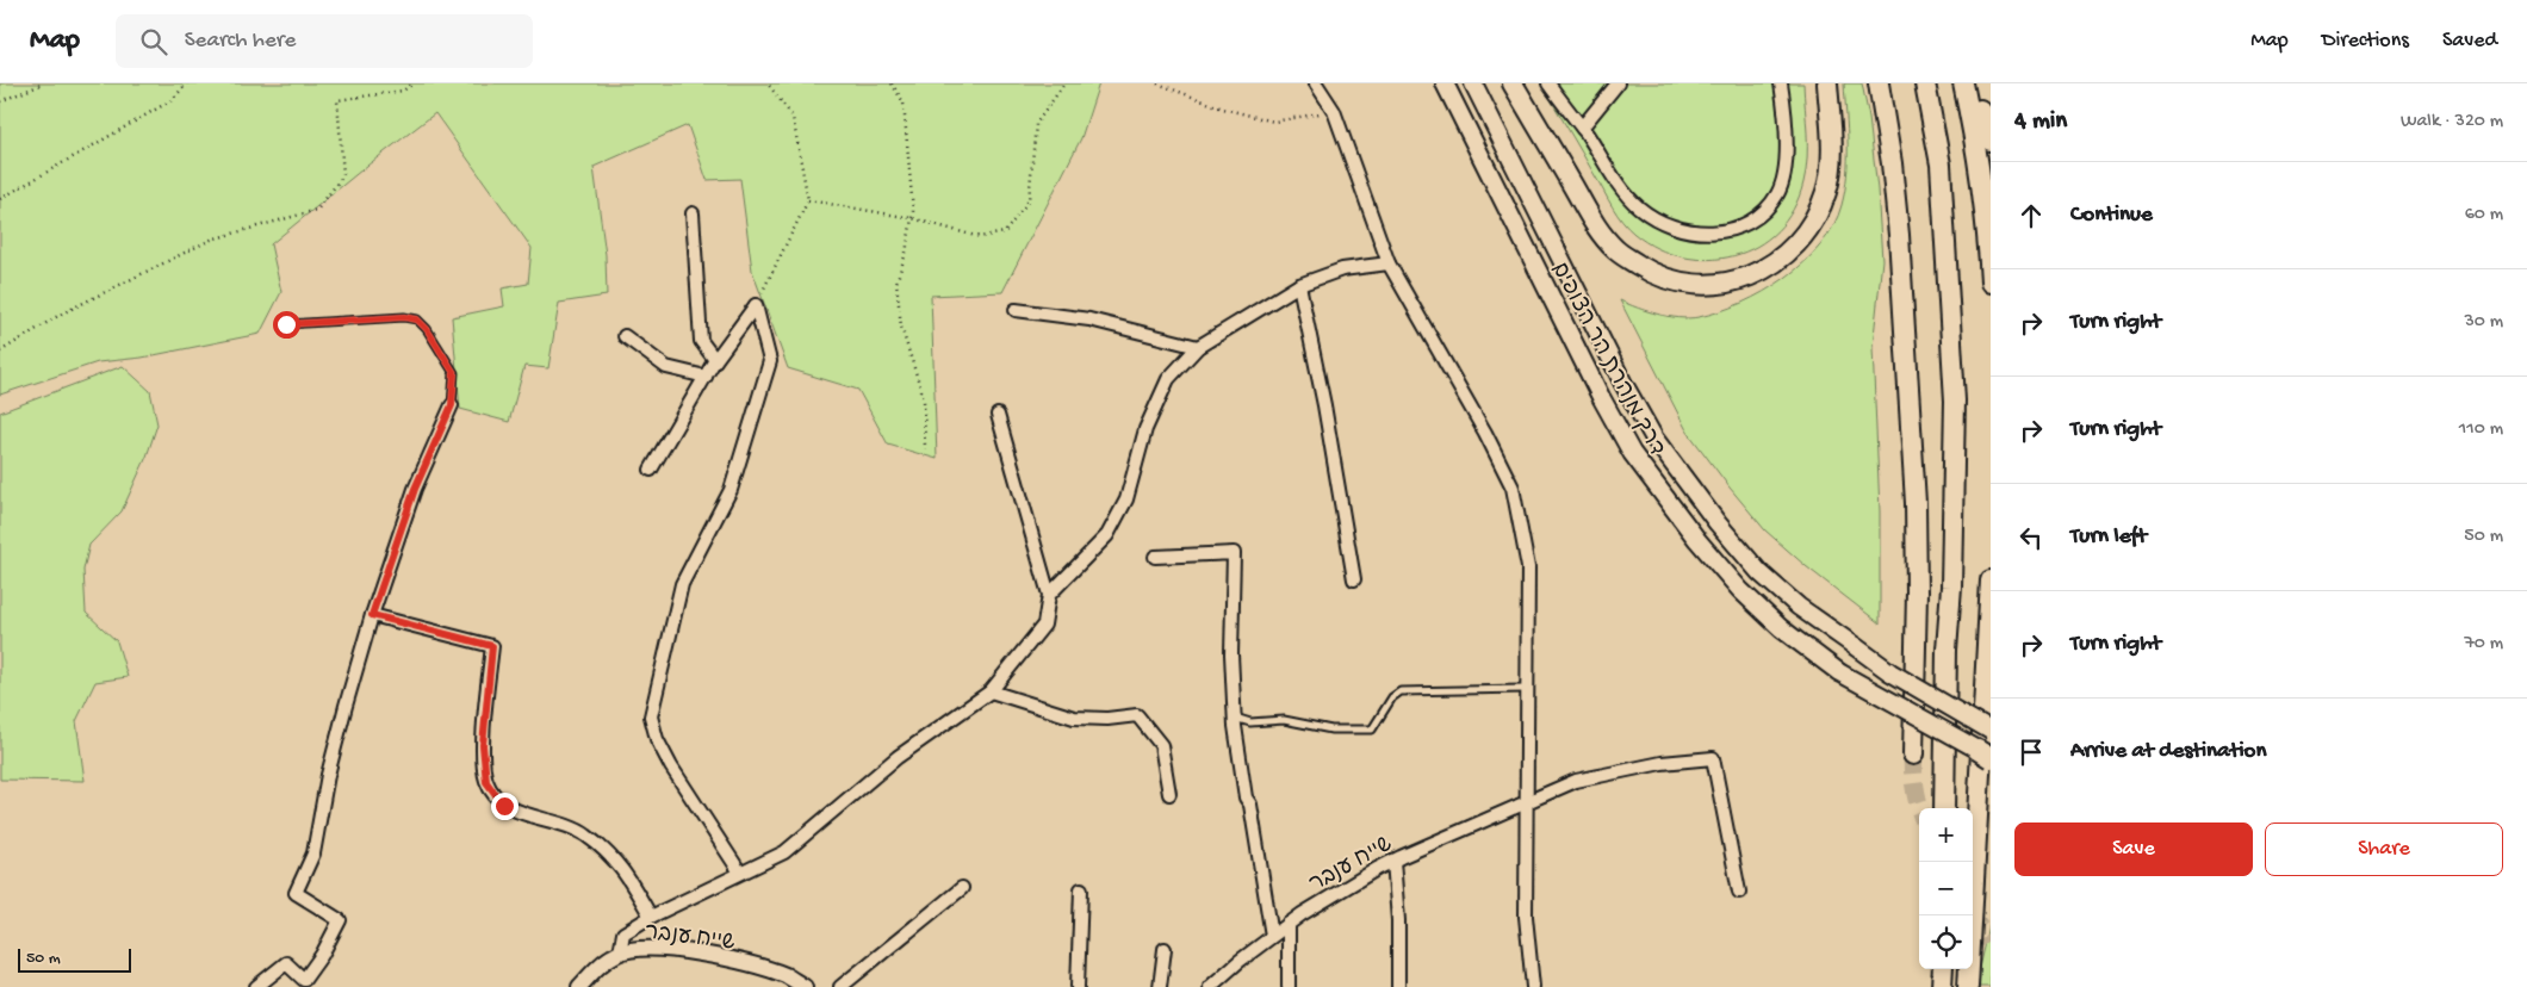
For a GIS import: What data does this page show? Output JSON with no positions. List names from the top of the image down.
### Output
{
  "streets": {
    "main road": ["דרך מנהרת הר הצופים"],
    "street": ["שייח ענבר"]
  },
  "scale_bar": "50 m",
  "page": {
    "header": "Map",
    "search": "Search here",
    "nav": ["Map", "Directions", "Saved"],
    "heading": ["4 min", "Walk · 320 m"],
    "list": [
      ["Continue", "60 m"],
      ["Turn right", "30 m"],
      ["Turn right", "110 m"],
      ["Turn left", "50 m"],
      ["Turn right", "70 m"],
      "Arrive at destination"
    ],
    "buttons": ["Save", "Share"],
    "map_buttons": ["+", "−"],
    "scale": "50 m"
  }
}
